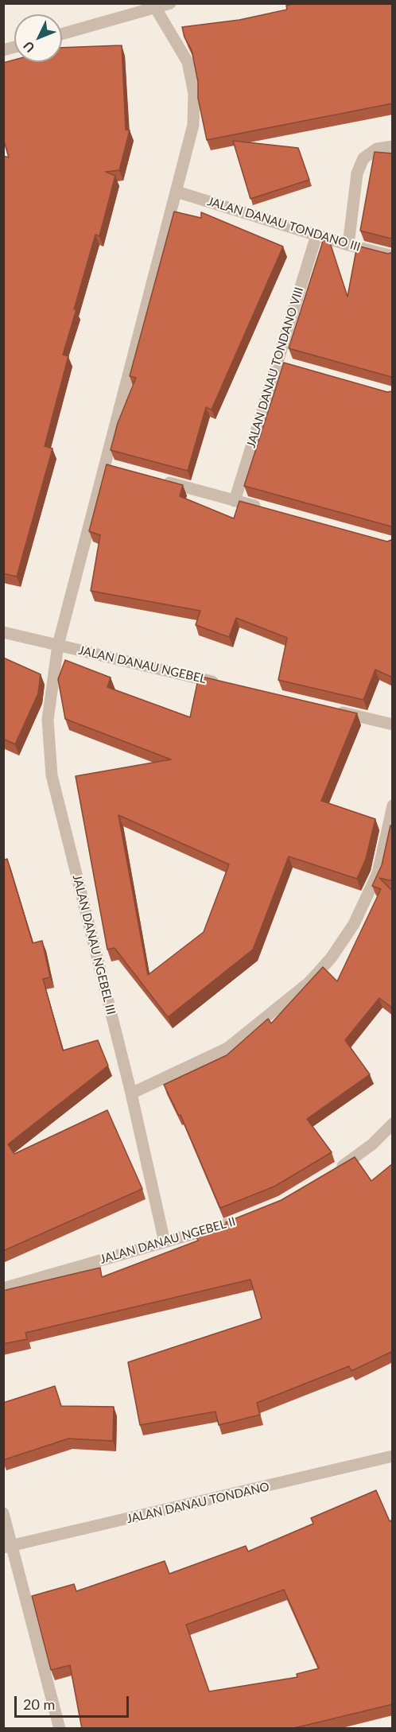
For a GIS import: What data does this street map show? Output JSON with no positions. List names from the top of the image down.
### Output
{
  "streets": {
    "street": [
      "JALAN DANAU TONDANO III",
      "JALAN DANAU TONDANO VIII",
      "JALAN DANAU NGEBEL",
      "JALAN DANAU NGEBEL III",
      "JALAN DANAU NGEBEL II",
      "JALAN DANAU TONDANO"
    ]
  },
  "crossings": [
    ["JALAN DANAU TONDANO III", "JALAN DANAU TONDANO VIII"],
    ["JALAN DANAU TONDANO III", "JALAN DANAU NGEBEL III"],
    ["JALAN DANAU NGEBEL", "JALAN DANAU NGEBEL III"],
    ["JALAN DANAU NGEBEL III", "JALAN DANAU NGEBEL II"]
  ],
  "scale_bar": "20 m",
  "north": "bottom left"
}
